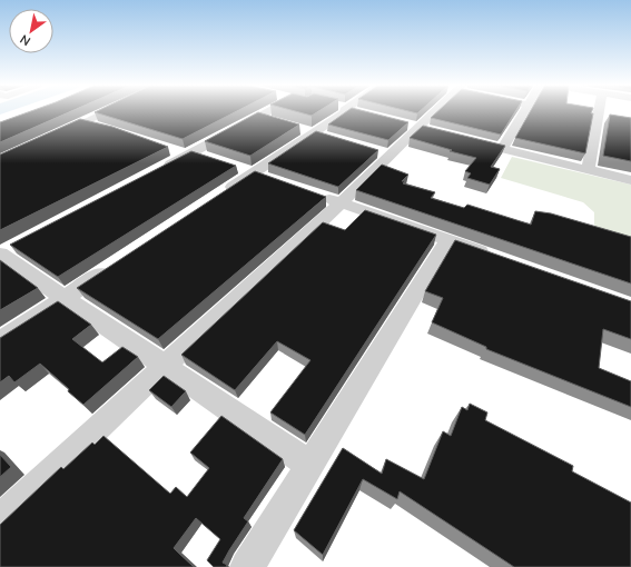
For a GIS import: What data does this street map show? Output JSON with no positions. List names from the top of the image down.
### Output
{
  "north": "bottom left"
}
